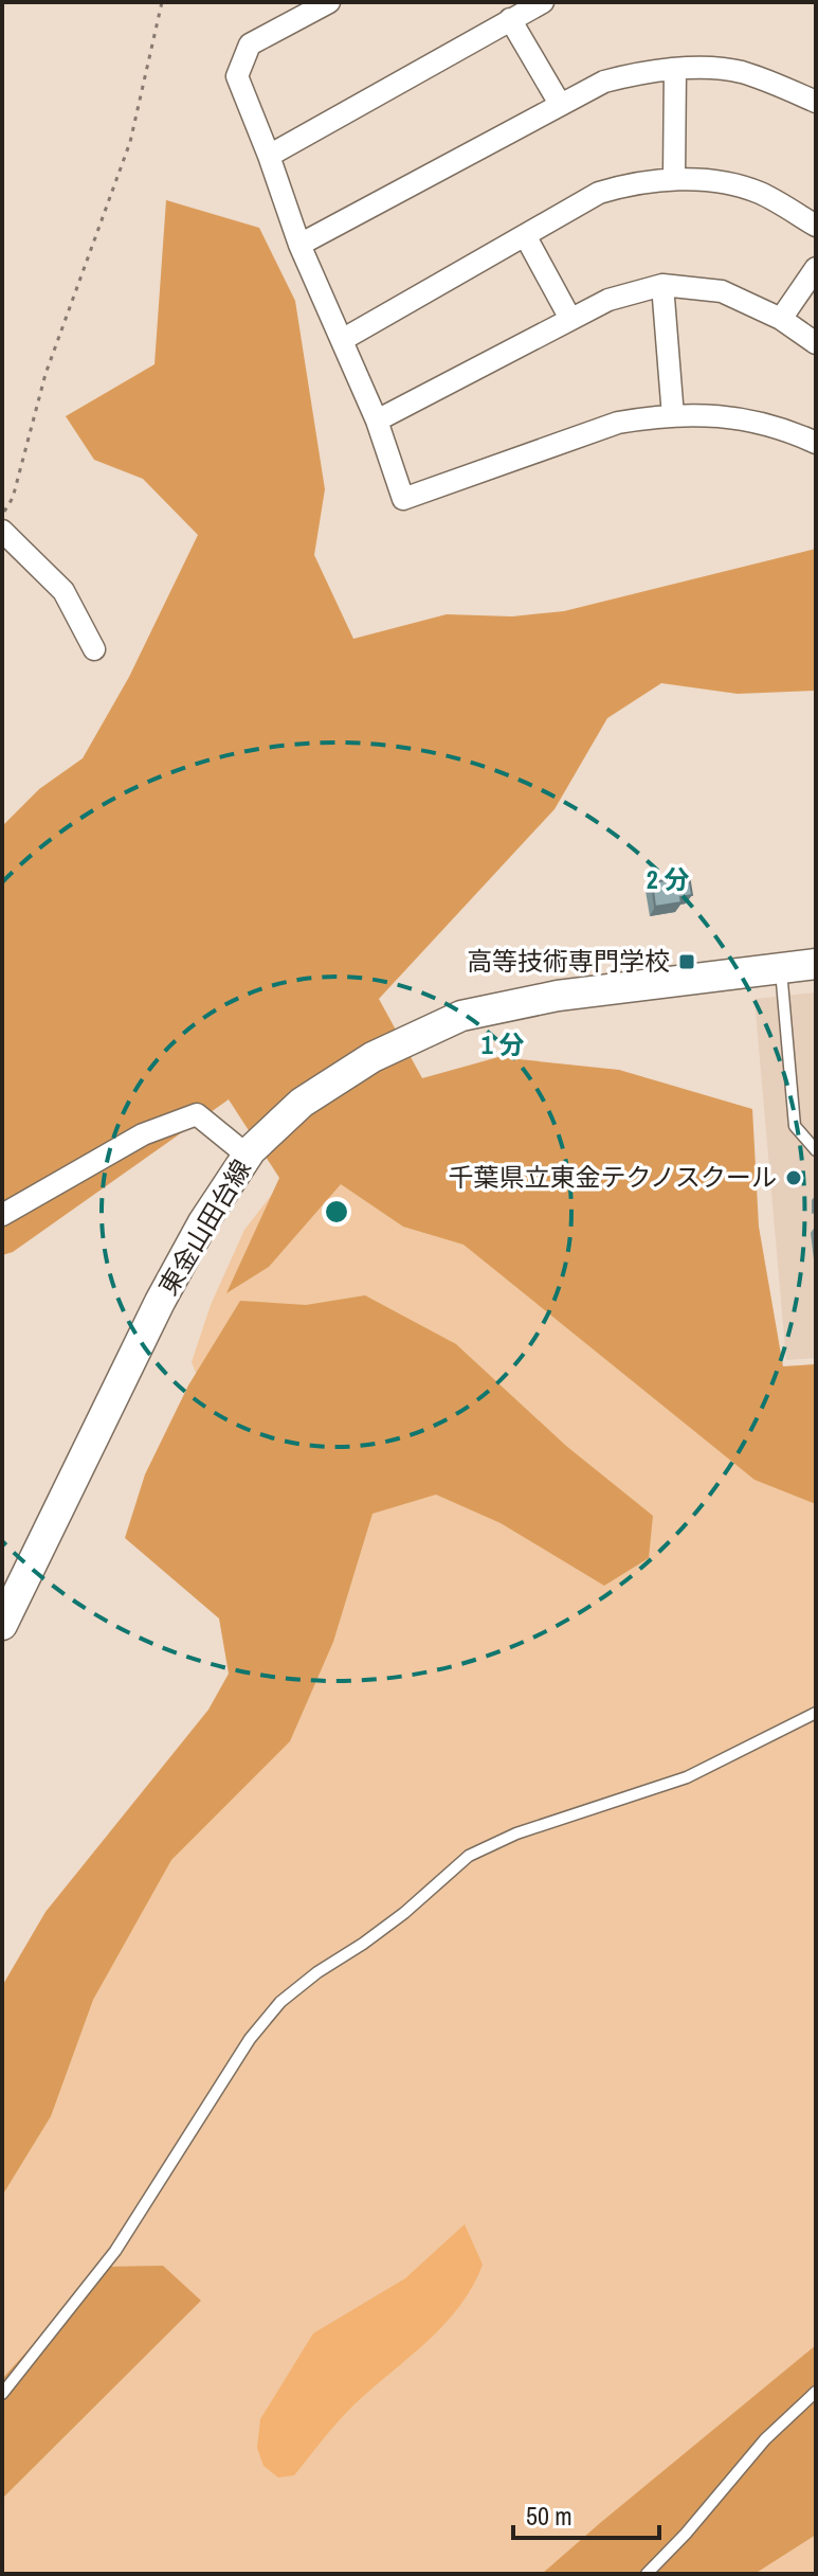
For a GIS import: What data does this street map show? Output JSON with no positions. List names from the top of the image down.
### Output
{
  "streets": {
    "main road": ["東金山田台線"]
  },
  "places": {
    "transit": ["高等技術専門学校"],
    "other": ["千葉県立東金テクノスクール"]
  },
  "scale_bar": "50 m",
  "rings": ["2 分", "1 分"]
}
